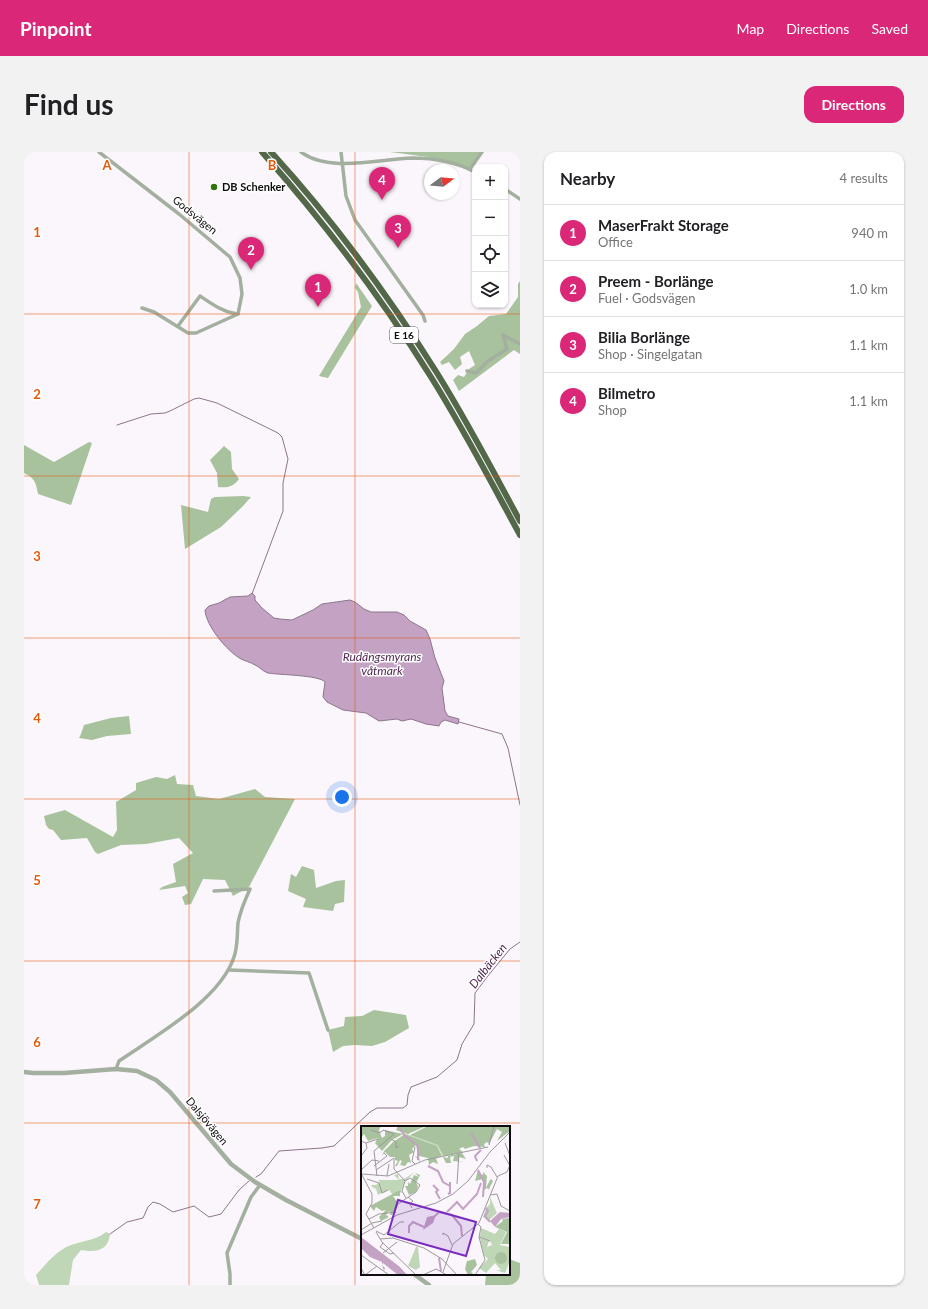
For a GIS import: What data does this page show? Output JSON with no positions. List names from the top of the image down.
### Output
{
  "streets": {
    "highway": ["E 16"],
    "street": ["Godsvägen", "Dalsjövägen"]
  },
  "water": ["Rudängsmyrans våtmark", "Dalbäcken"],
  "places": ["DB Schenker"],
  "north": "right",
  "page": {
    "header": "Pinpoint",
    "nav": ["Map", "Directions", "Saved"],
    "buttons": "Directions",
    "title": "Find us",
    "heading": ["Nearby", "4 results"],
    "map_buttons": ["+", "−"],
    "pins": [
      "4",
      "3",
      "2",
      "1"
    ],
    "list": [
      {
        "mark": "1",
        "name": "MaserFrakt Storage",
        "note": "Office",
        "value": "940 m"
      },
      {
        "mark": "2",
        "name": "Preem - Borlänge",
        "note": "Fuel · Godsvägen",
        "value": "1.0 km"
      },
      {
        "mark": "3",
        "name": "Bilia Borlänge",
        "note": "Shop · Singelgatan",
        "value": "1.1 km"
      },
      {
        "mark": "4",
        "name": "Bilmetro",
        "note": "Shop",
        "value": "1.1 km"
      }
    ]
  },
  "grid": {
    "columns": ["A", "B"],
    "rows": [
      "1",
      "2",
      "3",
      "4",
      "5",
      "6",
      "7"
    ]
  }
}
